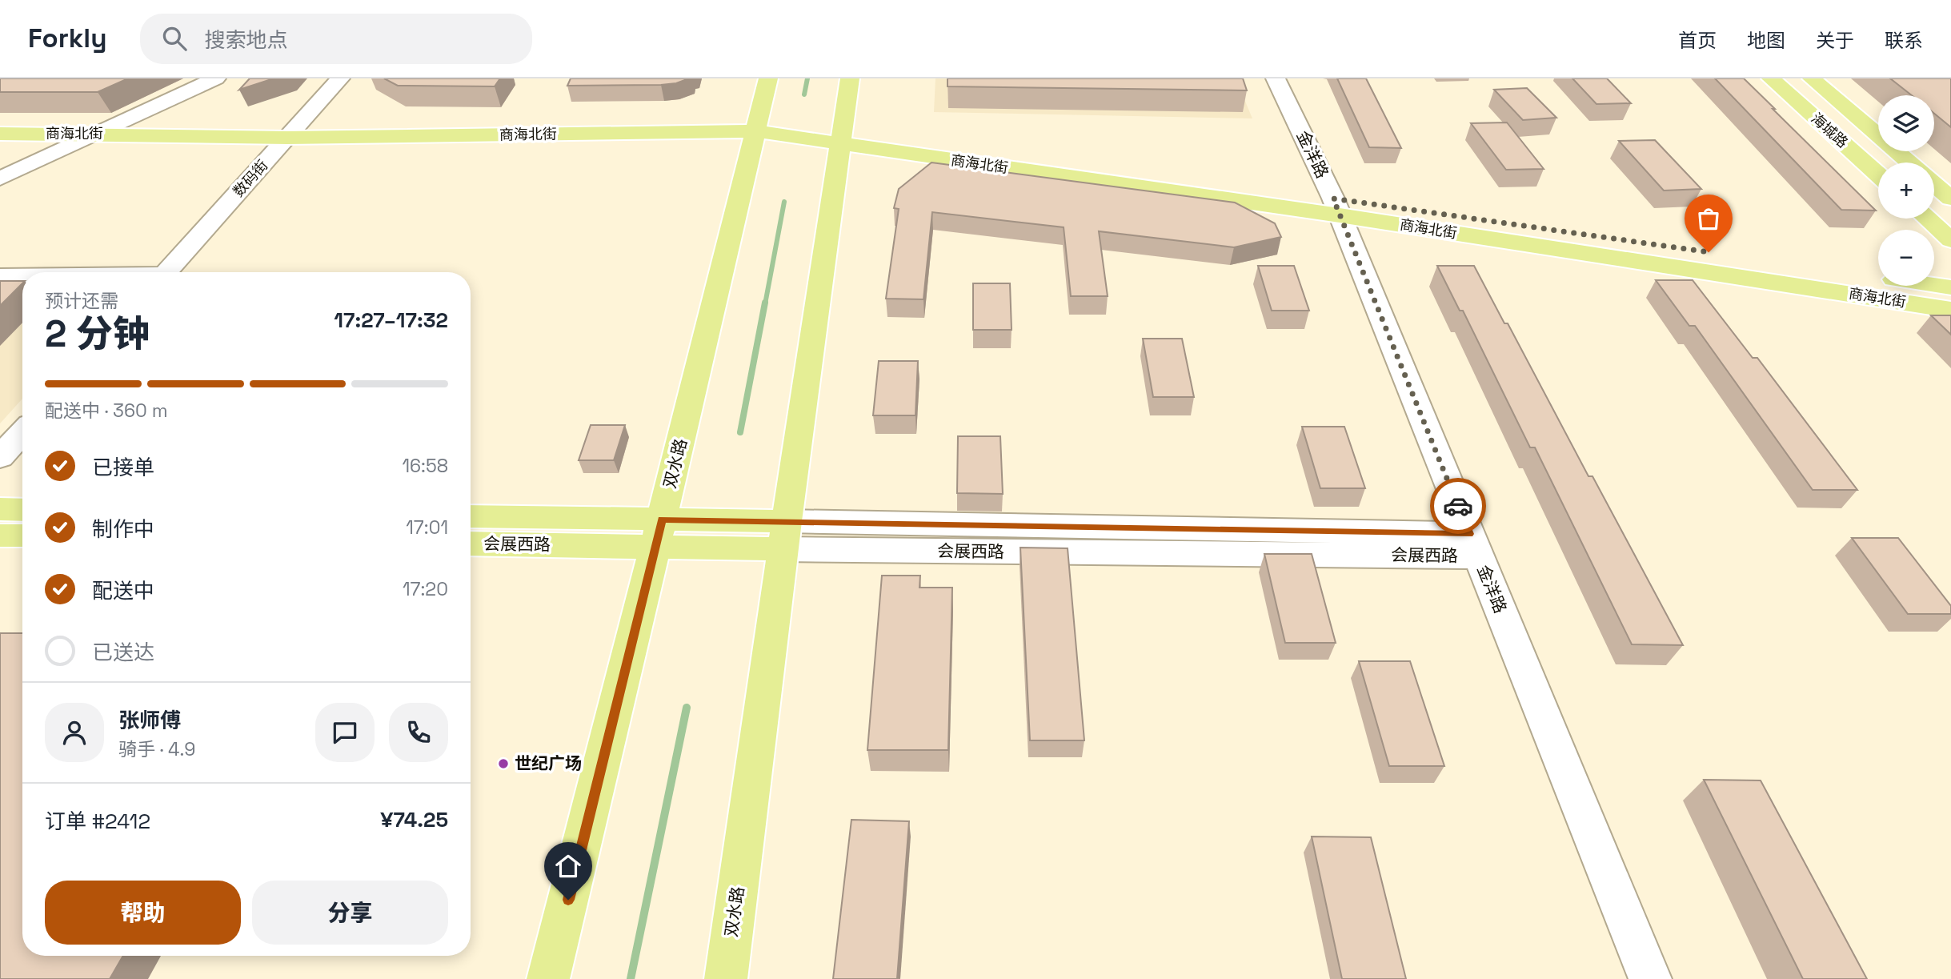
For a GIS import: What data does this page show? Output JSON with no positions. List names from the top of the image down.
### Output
{
  "streets": {
    "main road": [
      "海城路",
      "商海北街",
      "双水路",
      "会展西路"
    ],
    "street": ["金洋路", "数码街"]
  },
  "crossings": [
    ["商海北街", "金洋路"],
    ["商海北街", "数码街"],
    ["商海北街", "双水路"],
    ["金洋路", "会展西路"],
    ["双水路", "会展西路"]
  ],
  "places": ["世纪广场"],
  "page": {
    "header": "Forkly",
    "search": "搜索地点",
    "nav": [
      "首页",
      "地图",
      "关于",
      "联系"
    ],
    "map_buttons": ["+", "−"],
    "heading": ["2 分钟", "预计还需", "17:27–17:32"],
    "panel": [
      "张师傅",
      "骑手 · 4.9",
      "订单 #2412",
      "¥74.25"
    ],
    "bar": "配送中 · 360 m",
    "list": [
      ["已接单", "16:58"],
      ["制作中", "17:01"],
      ["配送中", "17:20"],
      "已送达"
    ],
    "buttons": ["帮助", "分享"]
  }
}
